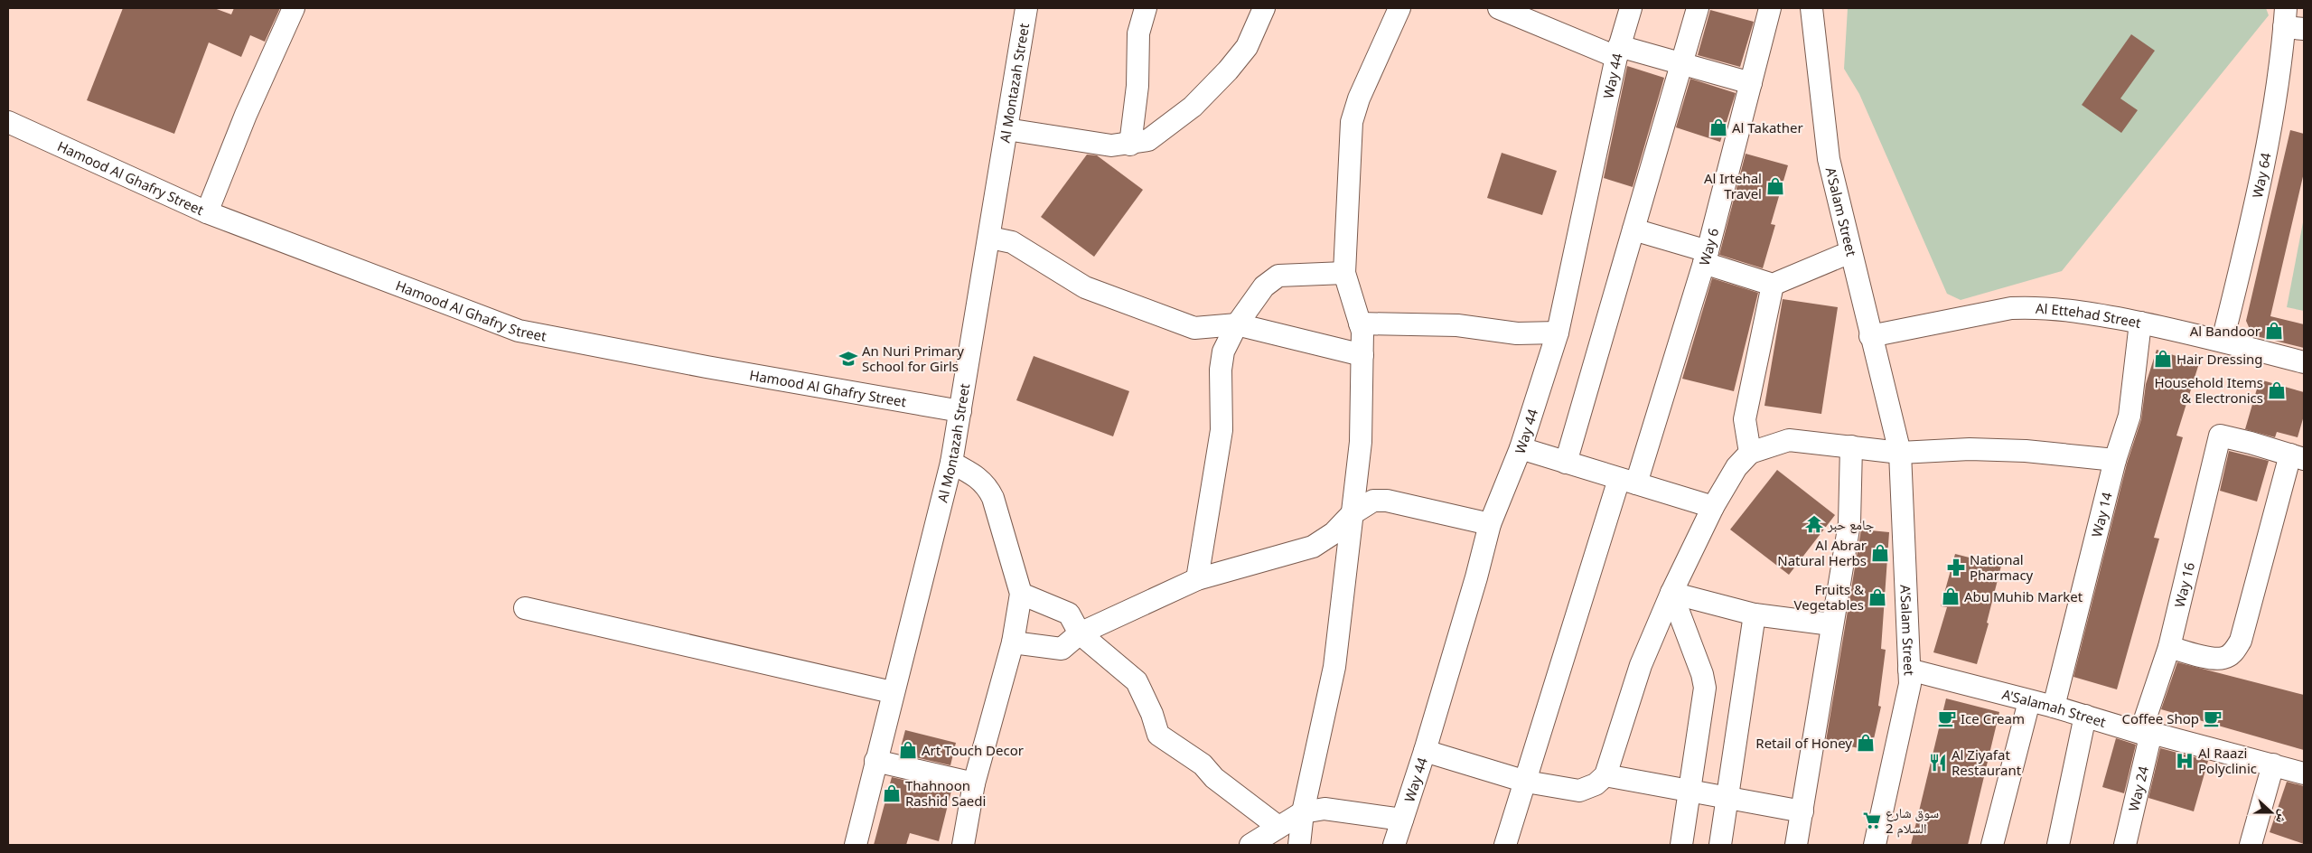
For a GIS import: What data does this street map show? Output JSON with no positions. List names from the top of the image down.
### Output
{
  "streets": {
    "street": [
      "Way 44",
      "Al Montazah Street",
      "Way 64",
      "Hamood Al Ghafry Street",
      "A'Salam Street",
      "Way 6",
      "Al Ettehad Street",
      "Way 14",
      "Way 16",
      "A'Salamah Street",
      "Way 24"
    ]
  },
  "crossings": [
    ["Al Montazah Street", "Hamood Al Ghafry Street"],
    ["Way 64", "Al Ettehad Street"],
    ["A'Salam Street", "Al Ettehad Street"],
    ["A'Salam Street", "A'Salamah Street"],
    ["Al Ettehad Street", "Way 14"],
    ["Way 14", "A'Salamah Street"],
    ["Way 16", "A'Salamah Street"],
    ["Way 16", "Way 24"],
    ["A'Salamah Street", "Way 24"]
  ],
  "places": {
    "shop": [
      "Al Takather",
      "Al Irtehal Travel",
      "Al Bandoor",
      "Hair Dressing",
      "Household Items & Electronics",
      "Al Abrar Natural Herbs",
      "Abu Muhib Market",
      "Fruits & Vegetables",
      "Retail of Honey",
      "Art Touch Decor",
      "Thahnoon Rashid Saedi"
    ],
    "school or university": ["An Nuri Primary School for Girls"],
    "temple": ["جامع حبر"],
    "pharmacy": ["National Pharmacy"],
    "cafe": ["Ice Cream", "Coffee Shop"],
    "hospital": ["Al Raazi Polyclinic"],
    "restaurant": ["Al Ziyafat Restaurant"],
    "supermarket": ["سوق شارع السلام 2"]
  },
  "north": "right"
}
